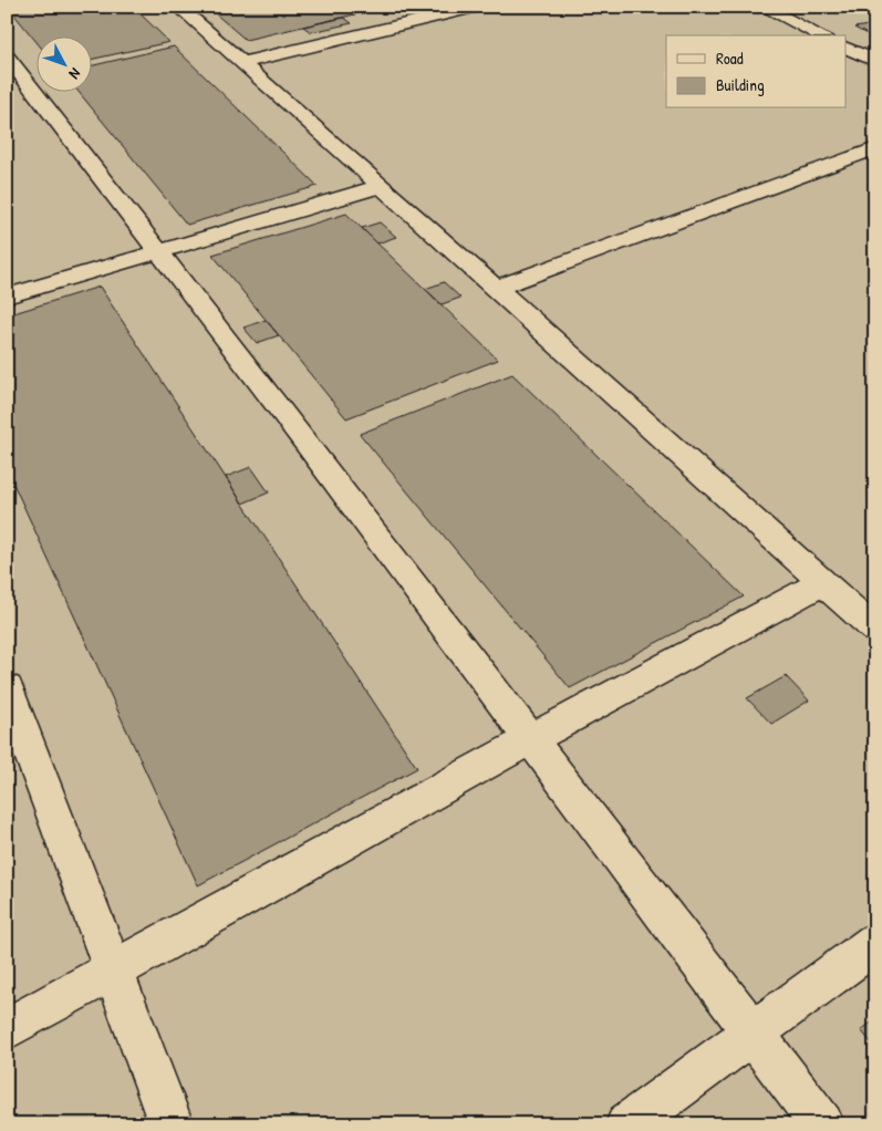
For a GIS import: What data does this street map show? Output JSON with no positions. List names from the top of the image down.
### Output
{
  "legend": ["Road", "Building"],
  "north": "bottom right"
}
